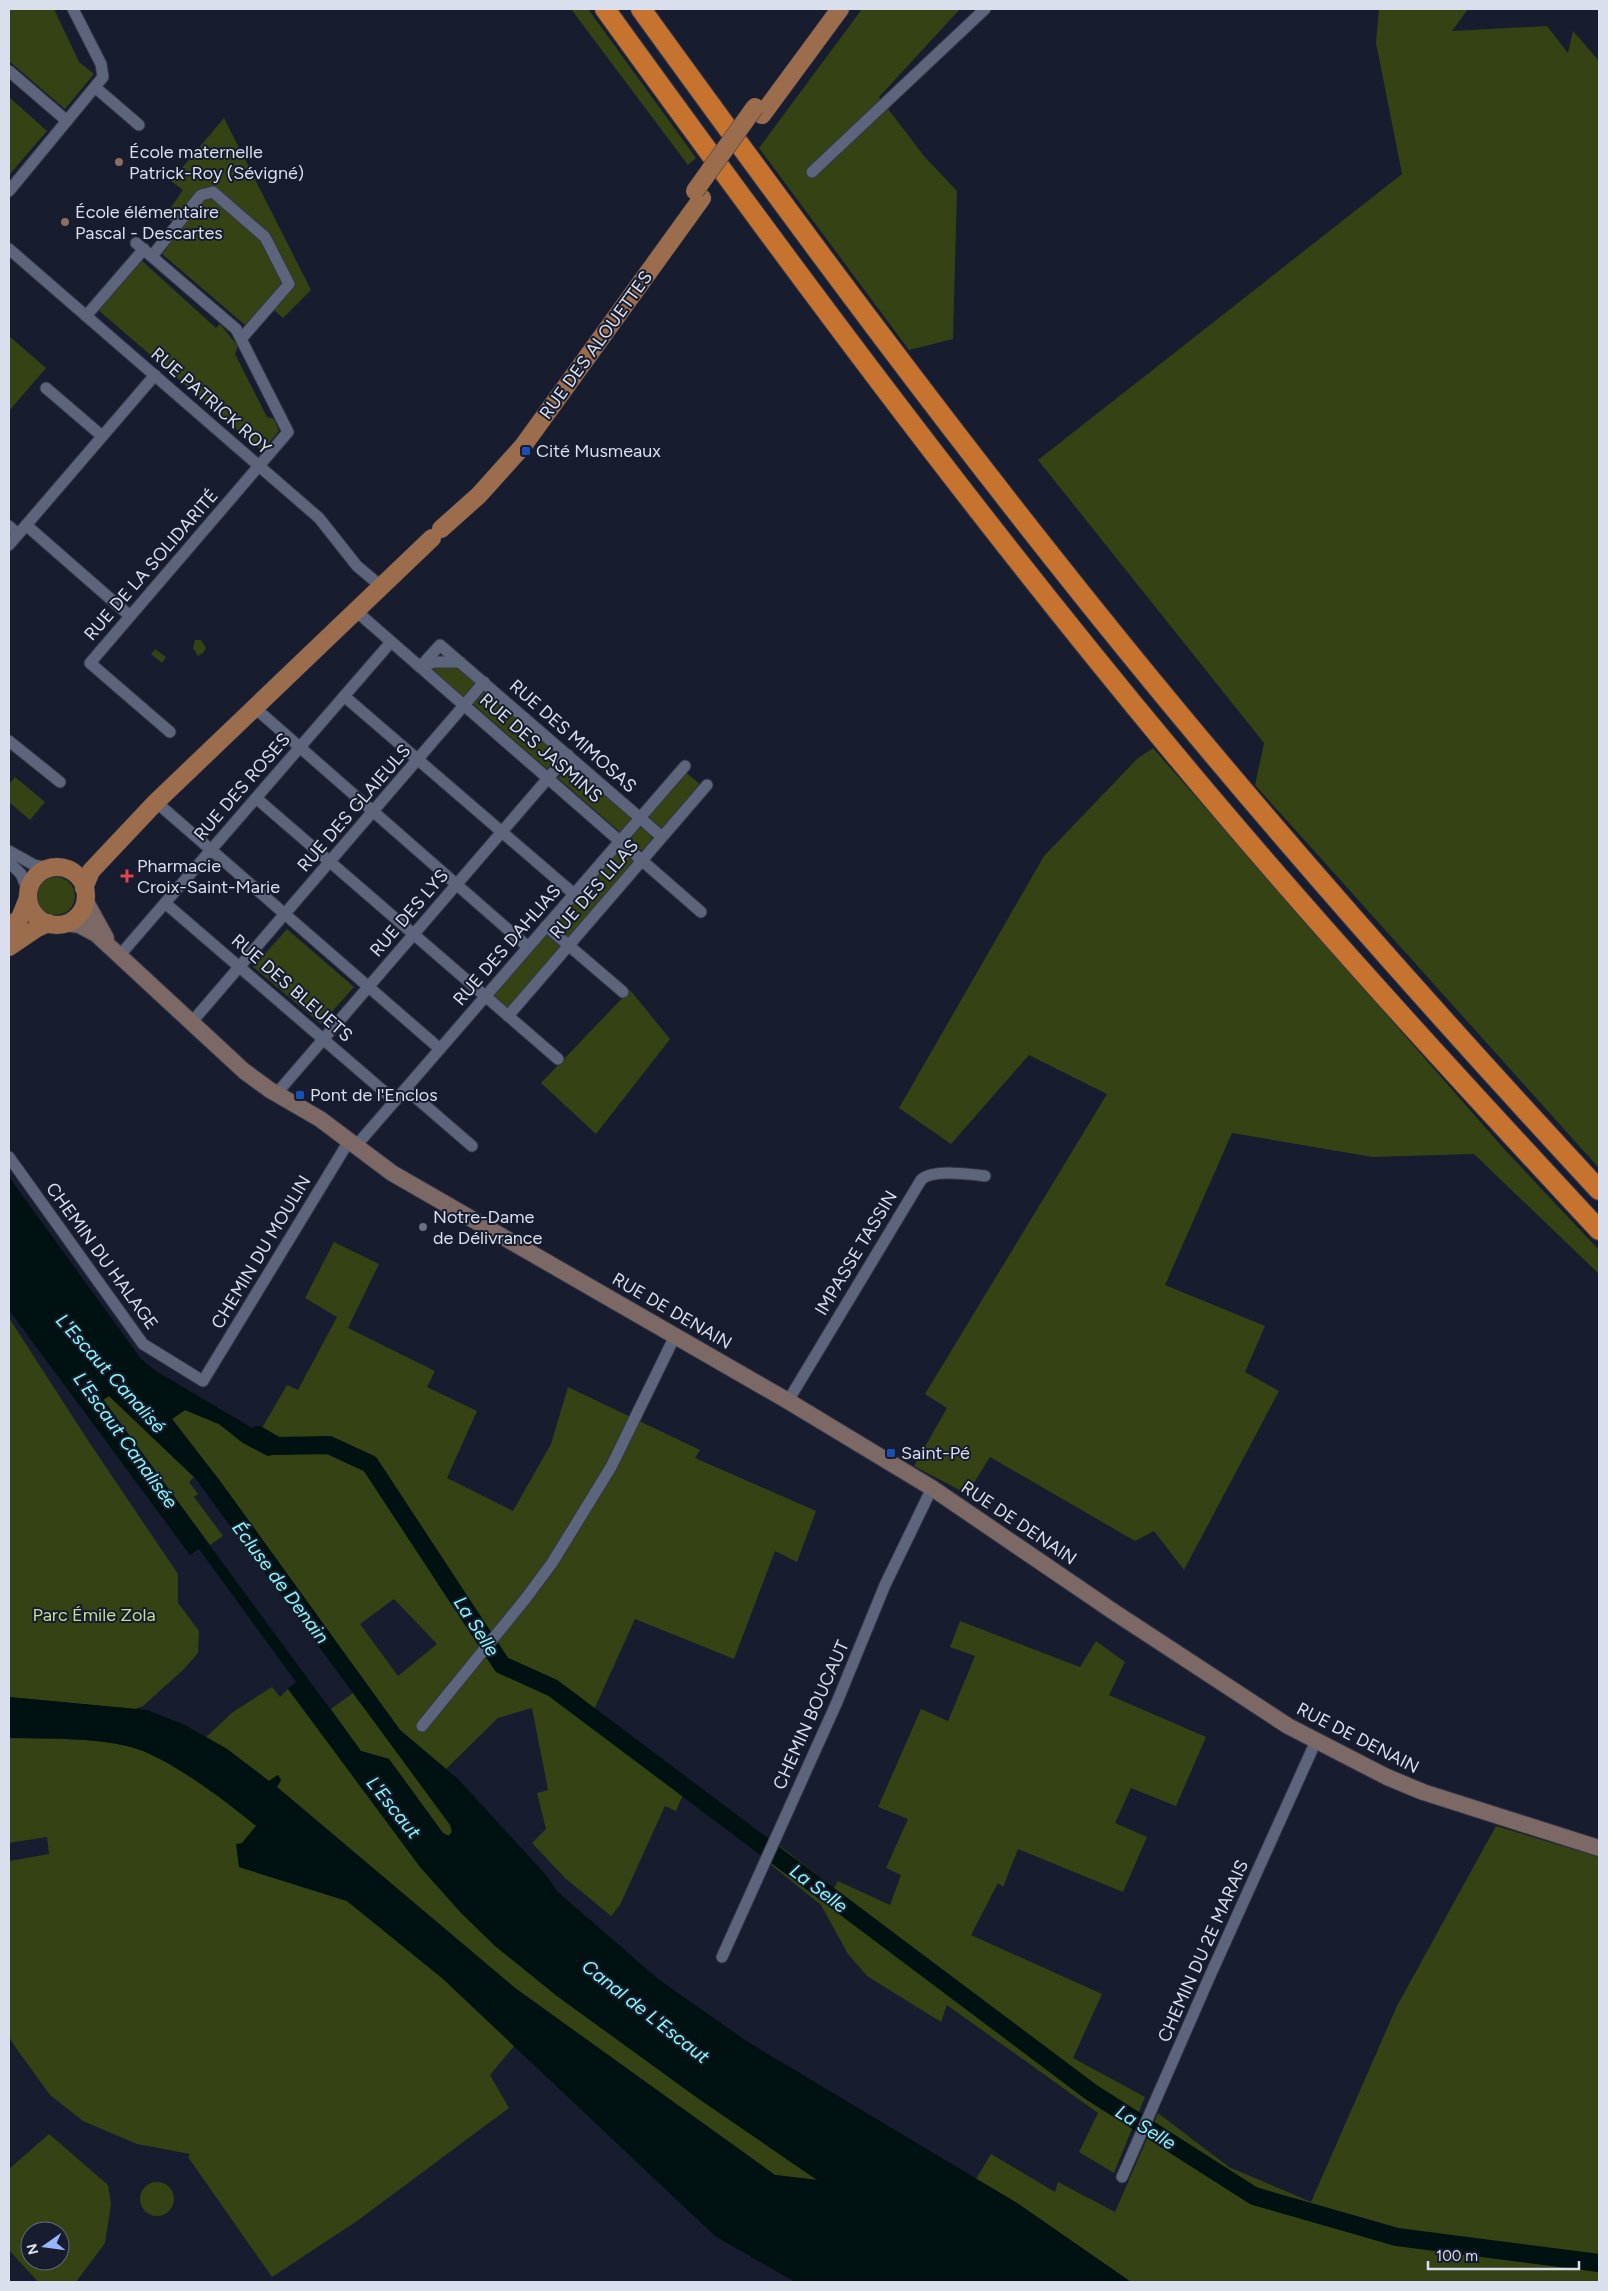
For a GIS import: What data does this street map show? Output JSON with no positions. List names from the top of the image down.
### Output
{
  "streets": {
    "main road": ["RUE DES ALOUETTES"],
    "street": [
      "RUE PATRICK ROY",
      "RUE DE LA SOLIDARITÉ",
      "RUE DES MIMOSAS",
      "RUE DES JASMINS",
      "RUE DES ROSES",
      "RUE DES GLAIEULS",
      "RUE DES LILAS",
      "RUE DES LYS",
      "RUE DES DAHLIAS",
      "RUE DES BLEUETS",
      "CHEMIN DU MOULIN",
      "IMPASSE TASSIN",
      "CHEMIN DU HALAGE",
      "RUE DE DENAIN",
      "CHEMIN BOUCAUT",
      "CHEMIN DU 2E MARAIS"
    ]
  },
  "crossings": [
    ["RUE DES ALOUETTES", "RUE PATRICK ROY"],
    ["RUE DES ALOUETTES", "RUE DES JASMINS"],
    ["RUE PATRICK ROY", "RUE DE LA SOLIDARITÉ"],
    ["RUE DES MIMOSAS", "RUE DES JASMINS"],
    ["RUE DES MIMOSAS", "RUE DES GLAIEULS"],
    ["RUE DES MIMOSAS", "RUE DES LILAS"],
    ["RUE DES MIMOSAS", "RUE DES LYS"],
    ["RUE DES MIMOSAS", "RUE DES DAHLIAS"],
    ["RUE DES JASMINS", "RUE DES ROSES"],
    ["RUE DES JASMINS", "RUE DES GLAIEULS"],
    ["RUE DES JASMINS", "RUE DES LILAS"],
    ["RUE DES JASMINS", "RUE DES LYS"],
    ["RUE DES JASMINS", "RUE DES DAHLIAS"],
    ["RUE DES ROSES", "RUE DES BLEUETS"],
    ["RUE DES ROSES", "RUE DE DENAIN"],
    ["RUE DES GLAIEULS", "RUE DES BLEUETS"],
    ["RUE DES GLAIEULS", "RUE DE DENAIN"],
    ["RUE DES LYS", "RUE DES BLEUETS"],
    ["RUE DES LYS", "RUE DE DENAIN"],
    ["RUE DES DAHLIAS", "RUE DES BLEUETS"],
    ["RUE DES DAHLIAS", "CHEMIN DU MOULIN"],
    ["RUE DES DAHLIAS", "RUE DE DENAIN"],
    ["CHEMIN DU MOULIN", "CHEMIN DU HALAGE"],
    ["CHEMIN DU MOULIN", "RUE DE DENAIN"],
    ["IMPASSE TASSIN", "RUE DE DENAIN"],
    ["RUE DE DENAIN", "CHEMIN BOUCAUT"],
    ["RUE DE DENAIN", "CHEMIN DU 2E MARAIS"]
  ],
  "water": [
    "L'Escaut Canalisé",
    "L'Escaut Canalisée",
    "Écluse de Denain",
    "La Selle",
    "L'Escaut",
    "Canal de L'Escaut"
  ],
  "parks": ["Parc Émile Zola"],
  "places": {
    "other": ["École maternelle Patrick-Roy (Sévigné)", "École élémentaire Pascal - Descartes", "Notre-Dame de Délivrance"],
    "transit": ["Cité Musmeaux", "Pont de l'Enclos", "Saint-Pé"],
    "health": ["Pharmacie Croix-Saint-Marie"]
  },
  "scale_bar": "100 m",
  "north": "left"
}
